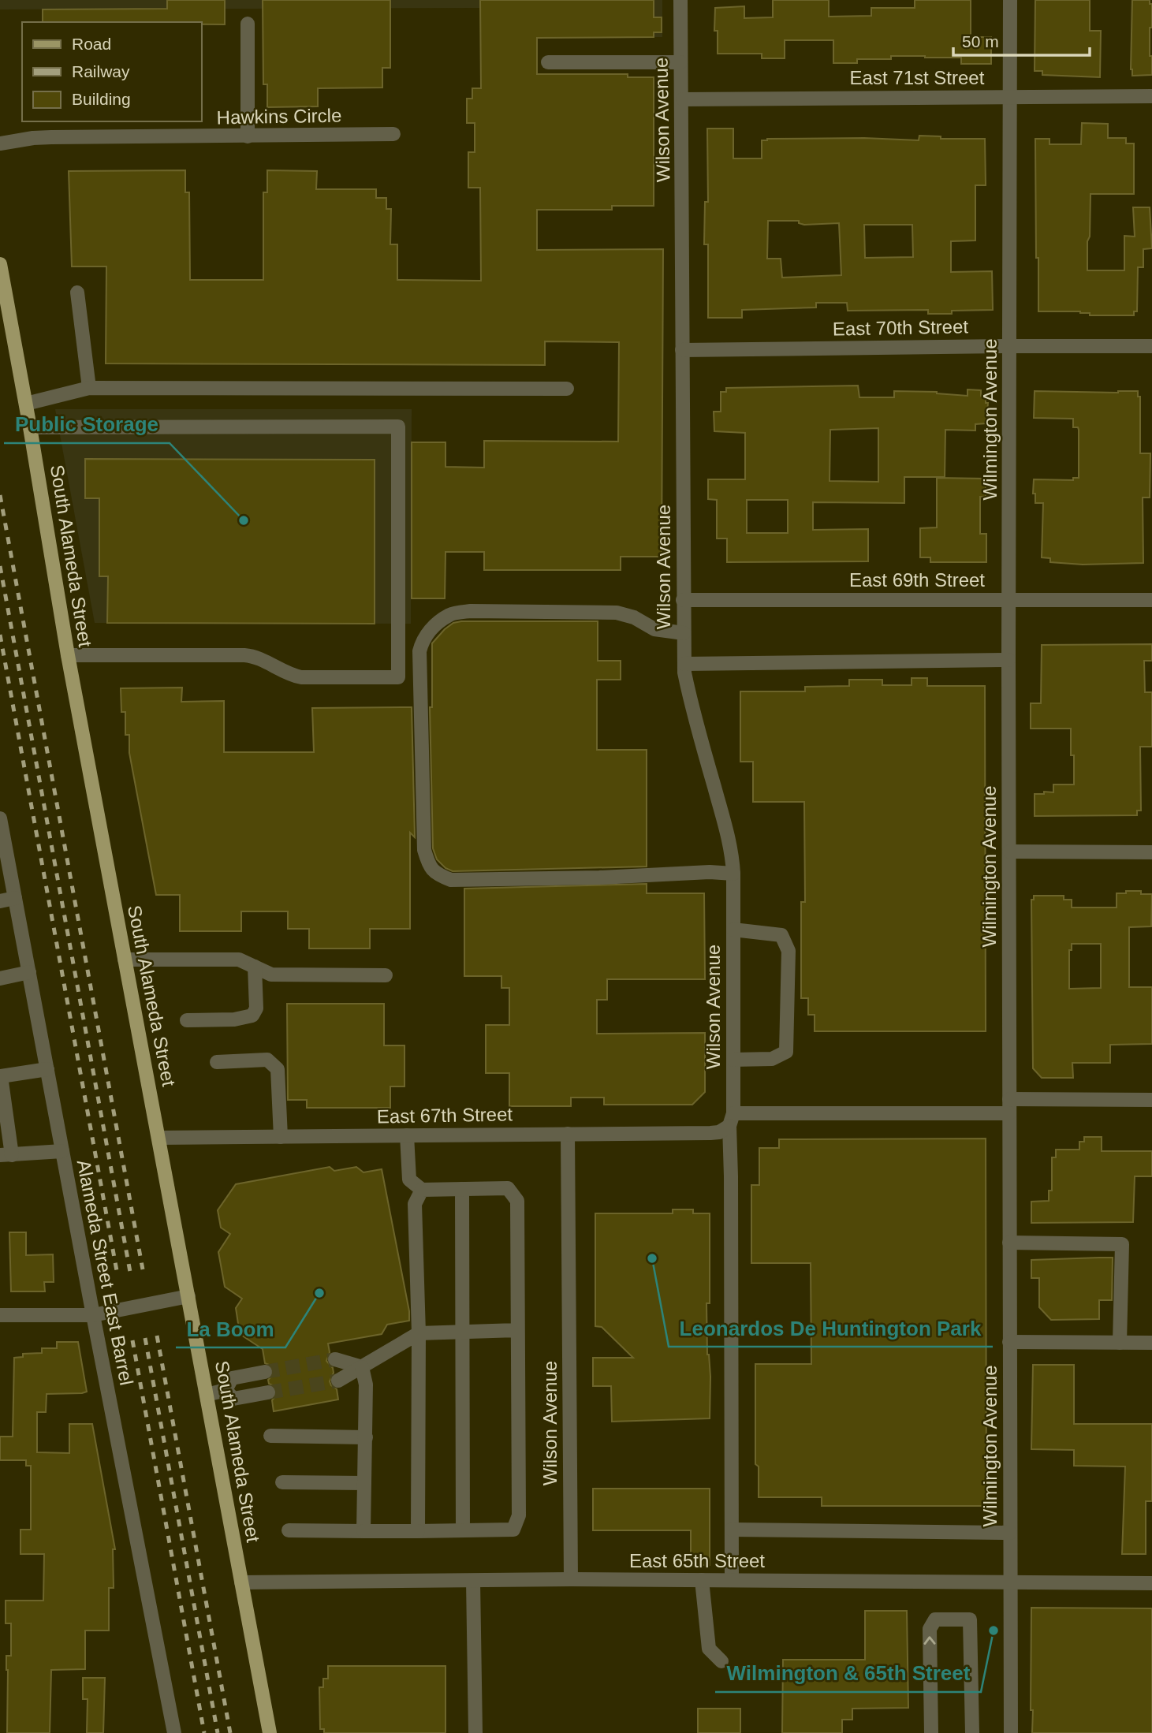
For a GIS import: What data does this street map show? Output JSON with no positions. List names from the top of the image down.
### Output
{
  "streets": {
    "main road": ["South Alameda Street"],
    "street": [
      "East 71st Street",
      "Hawkins Circle",
      "Wilson Avenue",
      "East 70th Street",
      "Wilmington Avenue",
      "East 69th Street",
      "East 67th Street",
      "Alameda Street East Barrel",
      "East 65th Street"
    ]
  },
  "crossings": [
    ["East 71st Street", "Wilson Avenue"],
    ["East 71st Street", "Wilmington Avenue"],
    ["Wilson Avenue", "East 70th Street"],
    ["Wilson Avenue", "East 69th Street"],
    ["Wilson Avenue", "East 67th Street"],
    ["Wilson Avenue", "East 65th Street"],
    ["East 70th Street", "Wilmington Avenue"],
    ["Wilmington Avenue", "East 69th Street"],
    ["Wilmington Avenue", "East 67th Street"],
    ["Wilmington Avenue", "East 65th Street"],
    ["South Alameda Street", "East 67th Street"],
    ["South Alameda Street", "East 65th Street"]
  ],
  "places": [
    "Public Storage",
    "Leonardos De Huntington Park",
    "La Boom",
    "Wilmington & 65th Street"
  ],
  "legend": ["Road", "Railway", "Building"],
  "scale_bar": "50 m"
}
